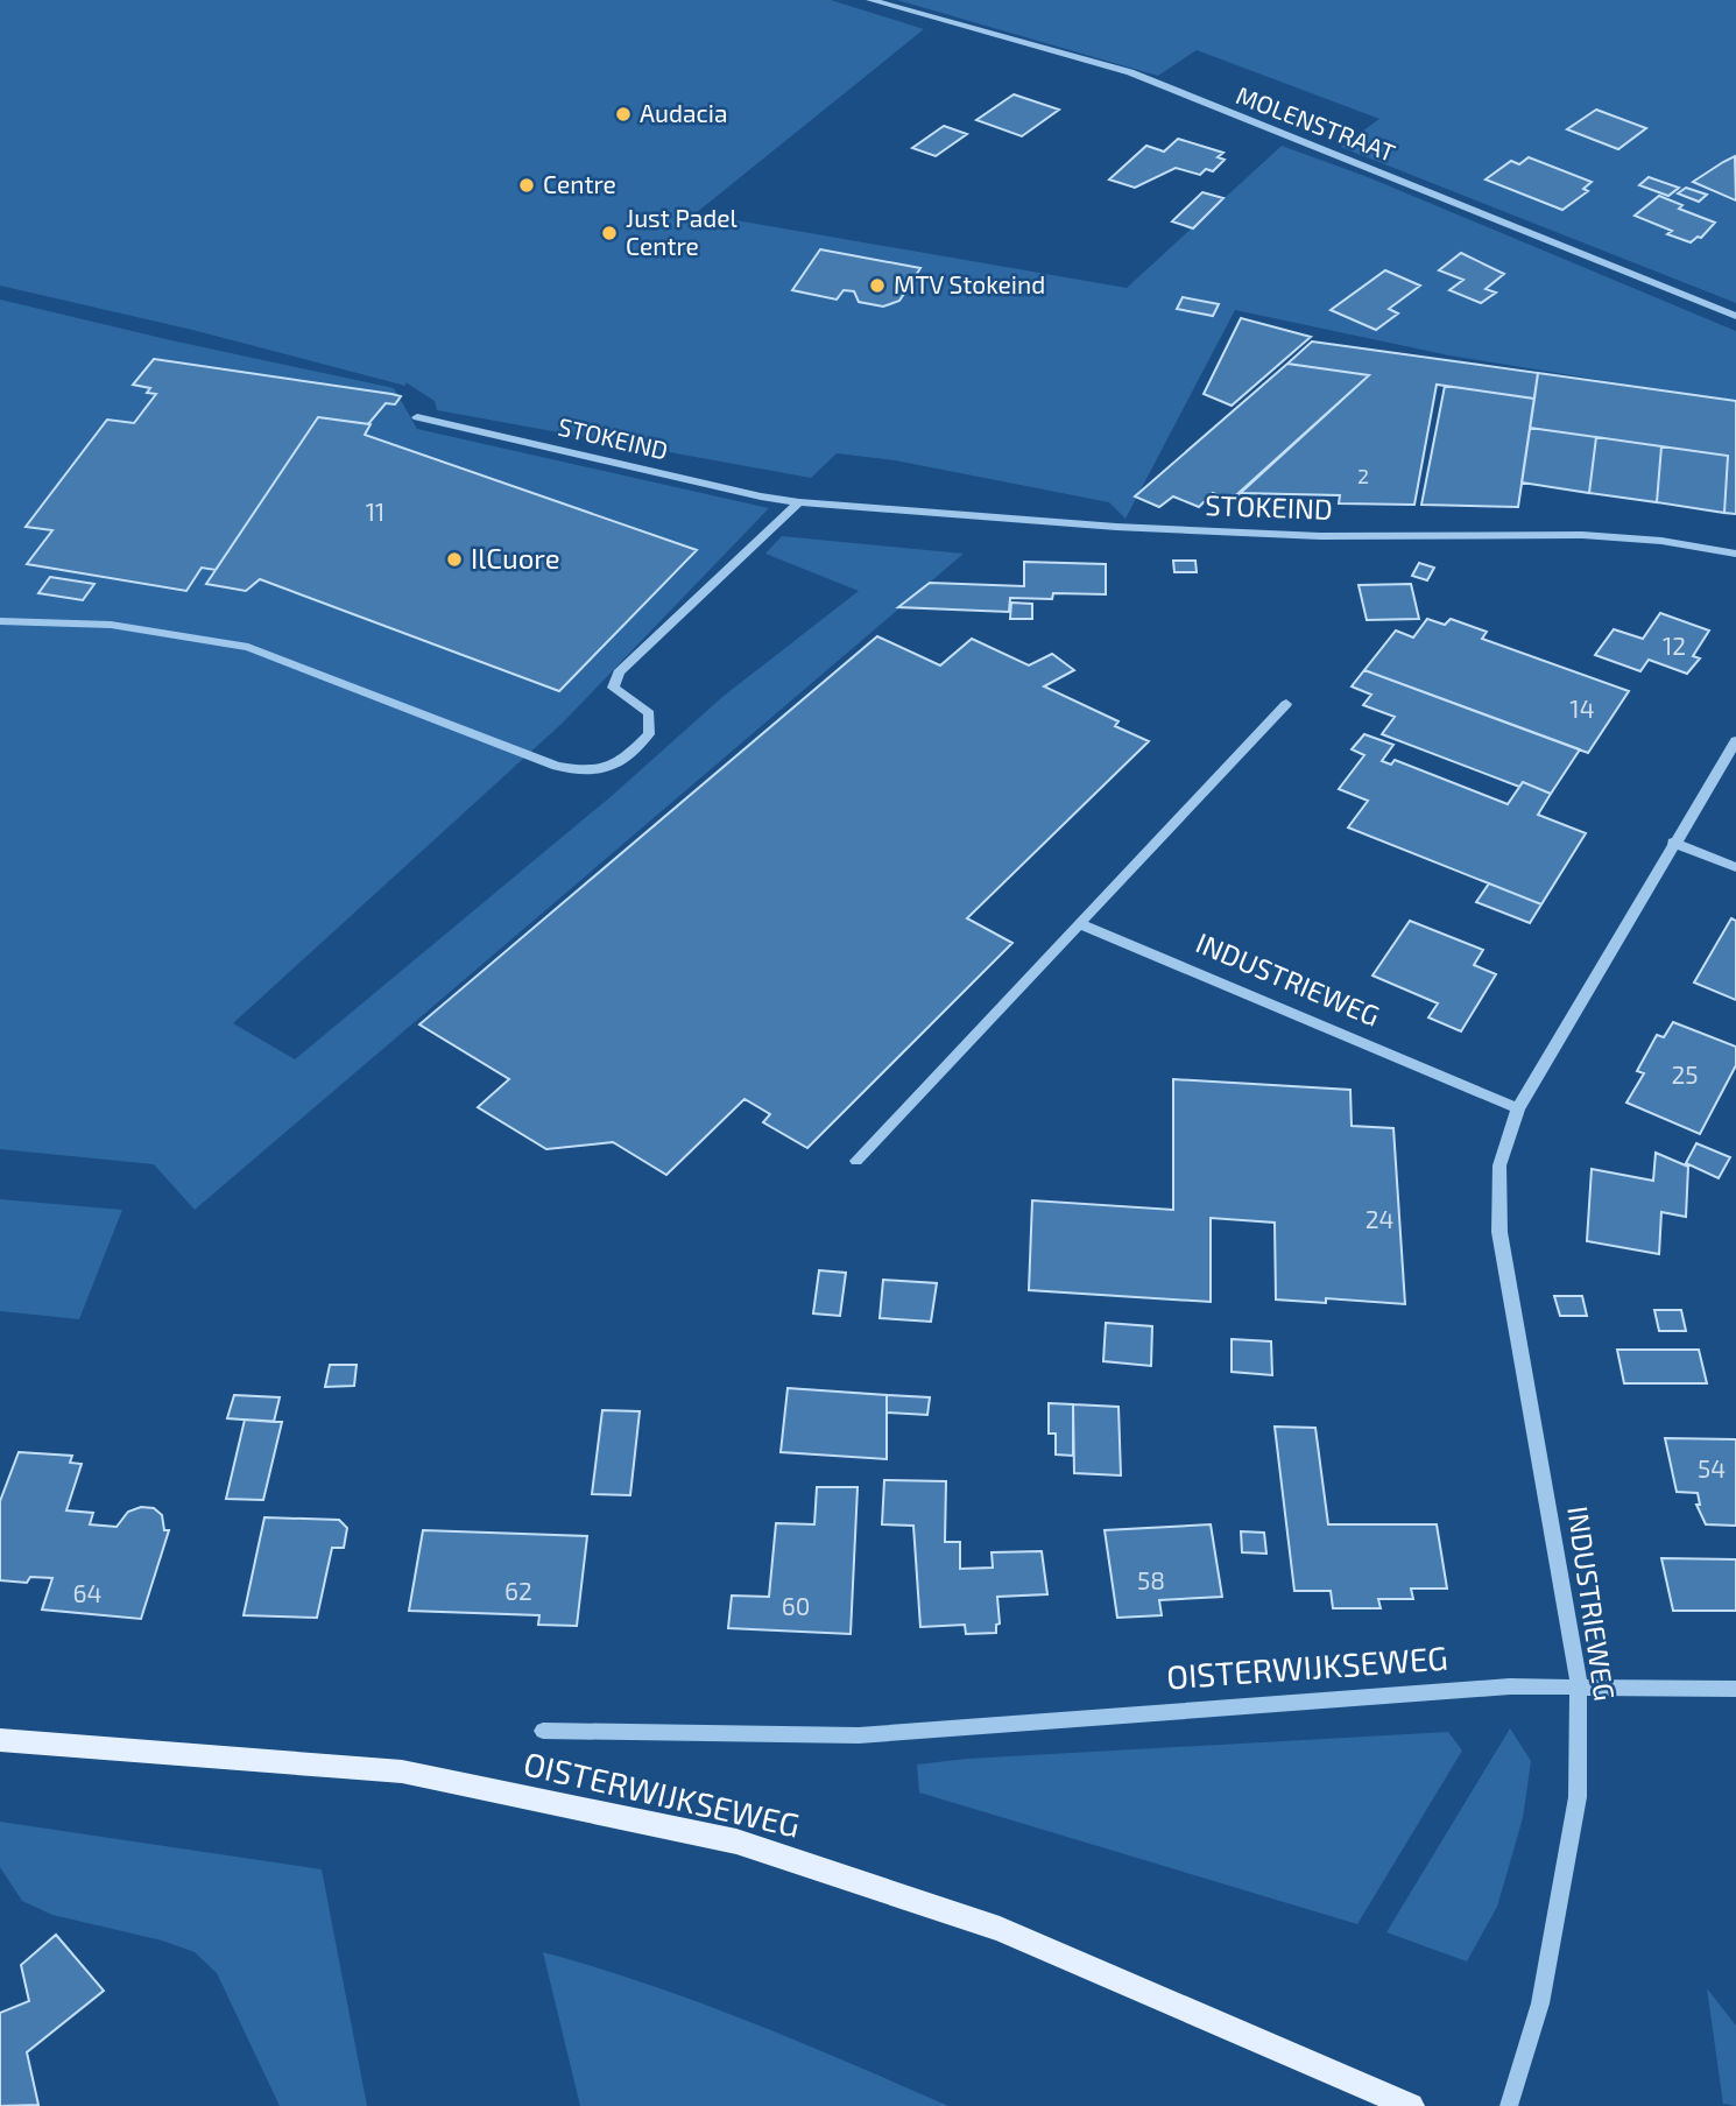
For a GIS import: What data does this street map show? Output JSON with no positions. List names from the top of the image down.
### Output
{
  "streets": {
    "main road": ["OISTERWIJKSEWEG"],
    "street": ["MOLENSTRAAT", "STOKEIND", "INDUSTRIEWEG"]
  },
  "crossings": [
    ["INDUSTRIEWEG", "OISTERWIJKSEWEG"]
  ],
  "places": [
    "Audacia",
    "Centre",
    "Just Padel Centre",
    "MTV Stokeind",
    "IlCuore"
  ],
  "house_numbers": [
    "2",
    "11",
    "12",
    "14",
    "25",
    "24",
    "54",
    "58",
    "62",
    "64",
    "60"
  ]
}
